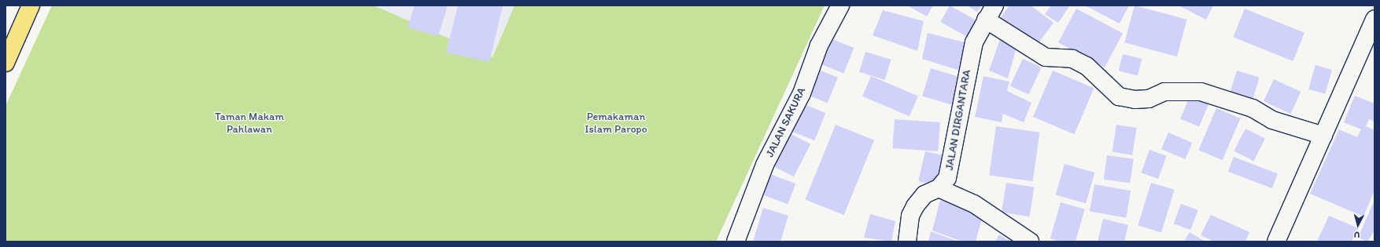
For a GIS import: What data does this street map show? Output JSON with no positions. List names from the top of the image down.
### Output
{
  "streets": {
    "street": ["JALAN DIRGANTARA", "JALAN SAKURA"]
  },
  "parks": ["Taman Makam Pahlawan", "Pemakaman Islam Paropo"],
  "north": "bottom"
}
